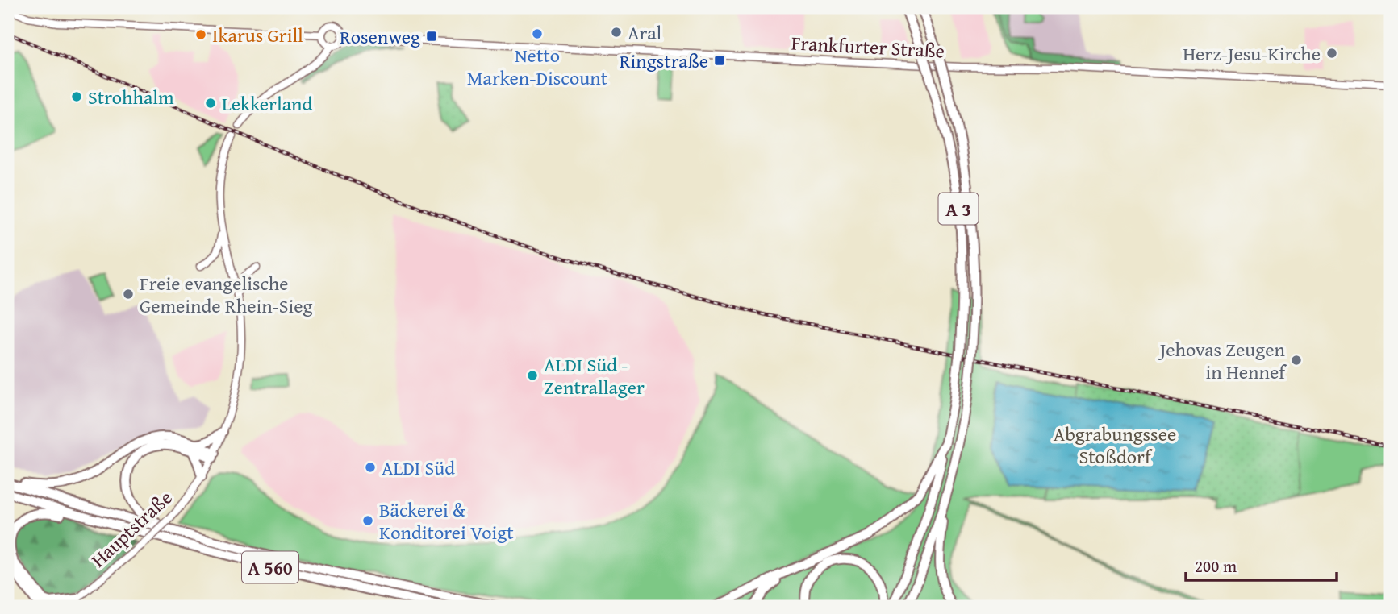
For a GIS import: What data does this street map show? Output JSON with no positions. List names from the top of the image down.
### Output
{
  "streets": {
    "highway": ["A 3", "A 560"],
    "main road": ["Frankfurter Straße", "Hauptstraße"]
  },
  "parks": ["Abgrabungssee Stoßdorf"],
  "places": {
    "other": [
      "Aral",
      "Netto Marken-Discount",
      "Ikarus Grill",
      "Herz-Jesu-Kirche",
      "Strohhalm",
      "Lekkerland",
      "Freie evangelische Gemeinde Rhein-Sieg",
      "Jehovas Zeugen in Hennef",
      "ALDI Süd - Zentrallager",
      "ALDI Süd",
      "Bäckerei & Konditorei Voigt"
    ],
    "transit": ["Rosenweg", "Ringstraße"]
  },
  "scale_bar": "200 m"
}
